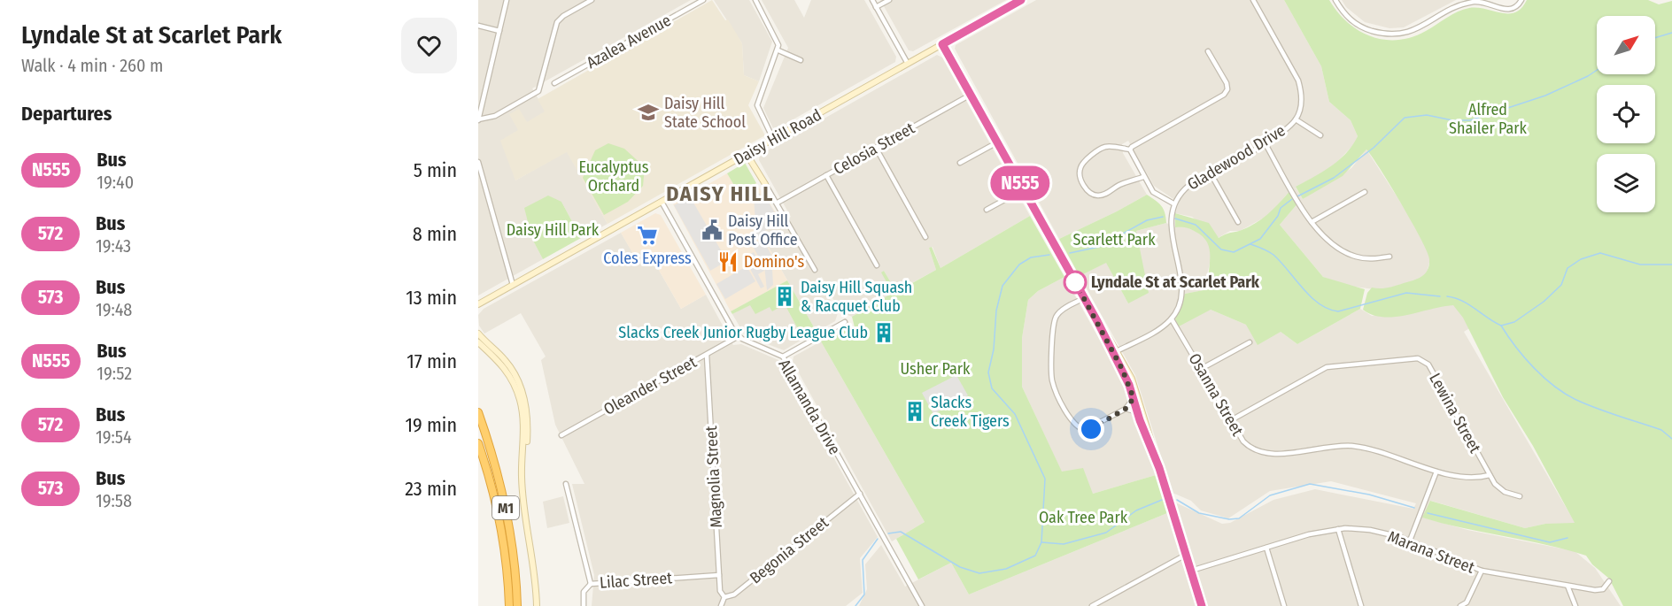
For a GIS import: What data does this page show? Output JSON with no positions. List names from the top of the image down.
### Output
{
  "streets": {
    "highway": ["M1"],
    "street": [
      "Azalea Avenue",
      "Daisy Hill Road",
      "Celosia Street",
      "Gladewood Drive",
      "Oleander Street",
      "Osanna Street",
      "Allamanda Drive",
      "Lewina Street",
      "Magnolia Street",
      "Begonia Street",
      "Marana Street",
      "Lilac Street"
    ]
  },
  "crossings": [
    ["Gladewood Drive", "Osanna Street"],
    ["Oleander Street", "Allamanda Drive"],
    ["Oleander Street", "Magnolia Street"],
    ["Osanna Street", "Lewina Street"],
    ["Allamanda Drive", "Begonia Street"],
    ["Magnolia Street", "Begonia Street"],
    ["Magnolia Street", "Lilac Street"]
  ],
  "districts": ["DAISY HILL"],
  "parks": [
    "Alfred Shailer Park",
    "Eucalyptus Orchard",
    "Daisy Hill Park",
    "Scarlett Park",
    "Usher Park",
    "Oak Tree Park"
  ],
  "places": {
    "school or university": ["Daisy Hill State School"],
    "public building": ["Daisy Hill Post Office"],
    "supermarket": ["Coles Express"],
    "restaurant": ["Domino's"],
    "other": ["Lyndale St at Scarlet Park"],
    "building": ["Daisy Hill Squash & Racquet Club", "Slacks Creek Junior Rugby League Club", "Slacks Creek Tigers"]
  },
  "lines": ["bus line N555"],
  "north": "top right",
  "page": {
    "heading": [
      ["Lyndale St at Scarlet Park", "Walk · 4 min · 260 m"],
      "Departures"
    ],
    "on_map": "N555",
    "list": [
      {
        "mark": "N555",
        "name": "Bus",
        "note": "19:40",
        "value": "5 min"
      },
      {
        "mark": "572",
        "name": "Bus",
        "note": "19:43",
        "value": "8 min"
      },
      {
        "mark": "573",
        "name": "Bus",
        "note": "19:48",
        "value": "13 min"
      },
      {
        "mark": "N555",
        "name": "Bus",
        "note": "19:52",
        "value": "17 min"
      },
      {
        "mark": "572",
        "name": "Bus",
        "note": "19:54",
        "value": "19 min"
      },
      {
        "mark": "573",
        "name": "Bus",
        "note": "19:58",
        "value": "23 min"
      }
    ]
  }
}
